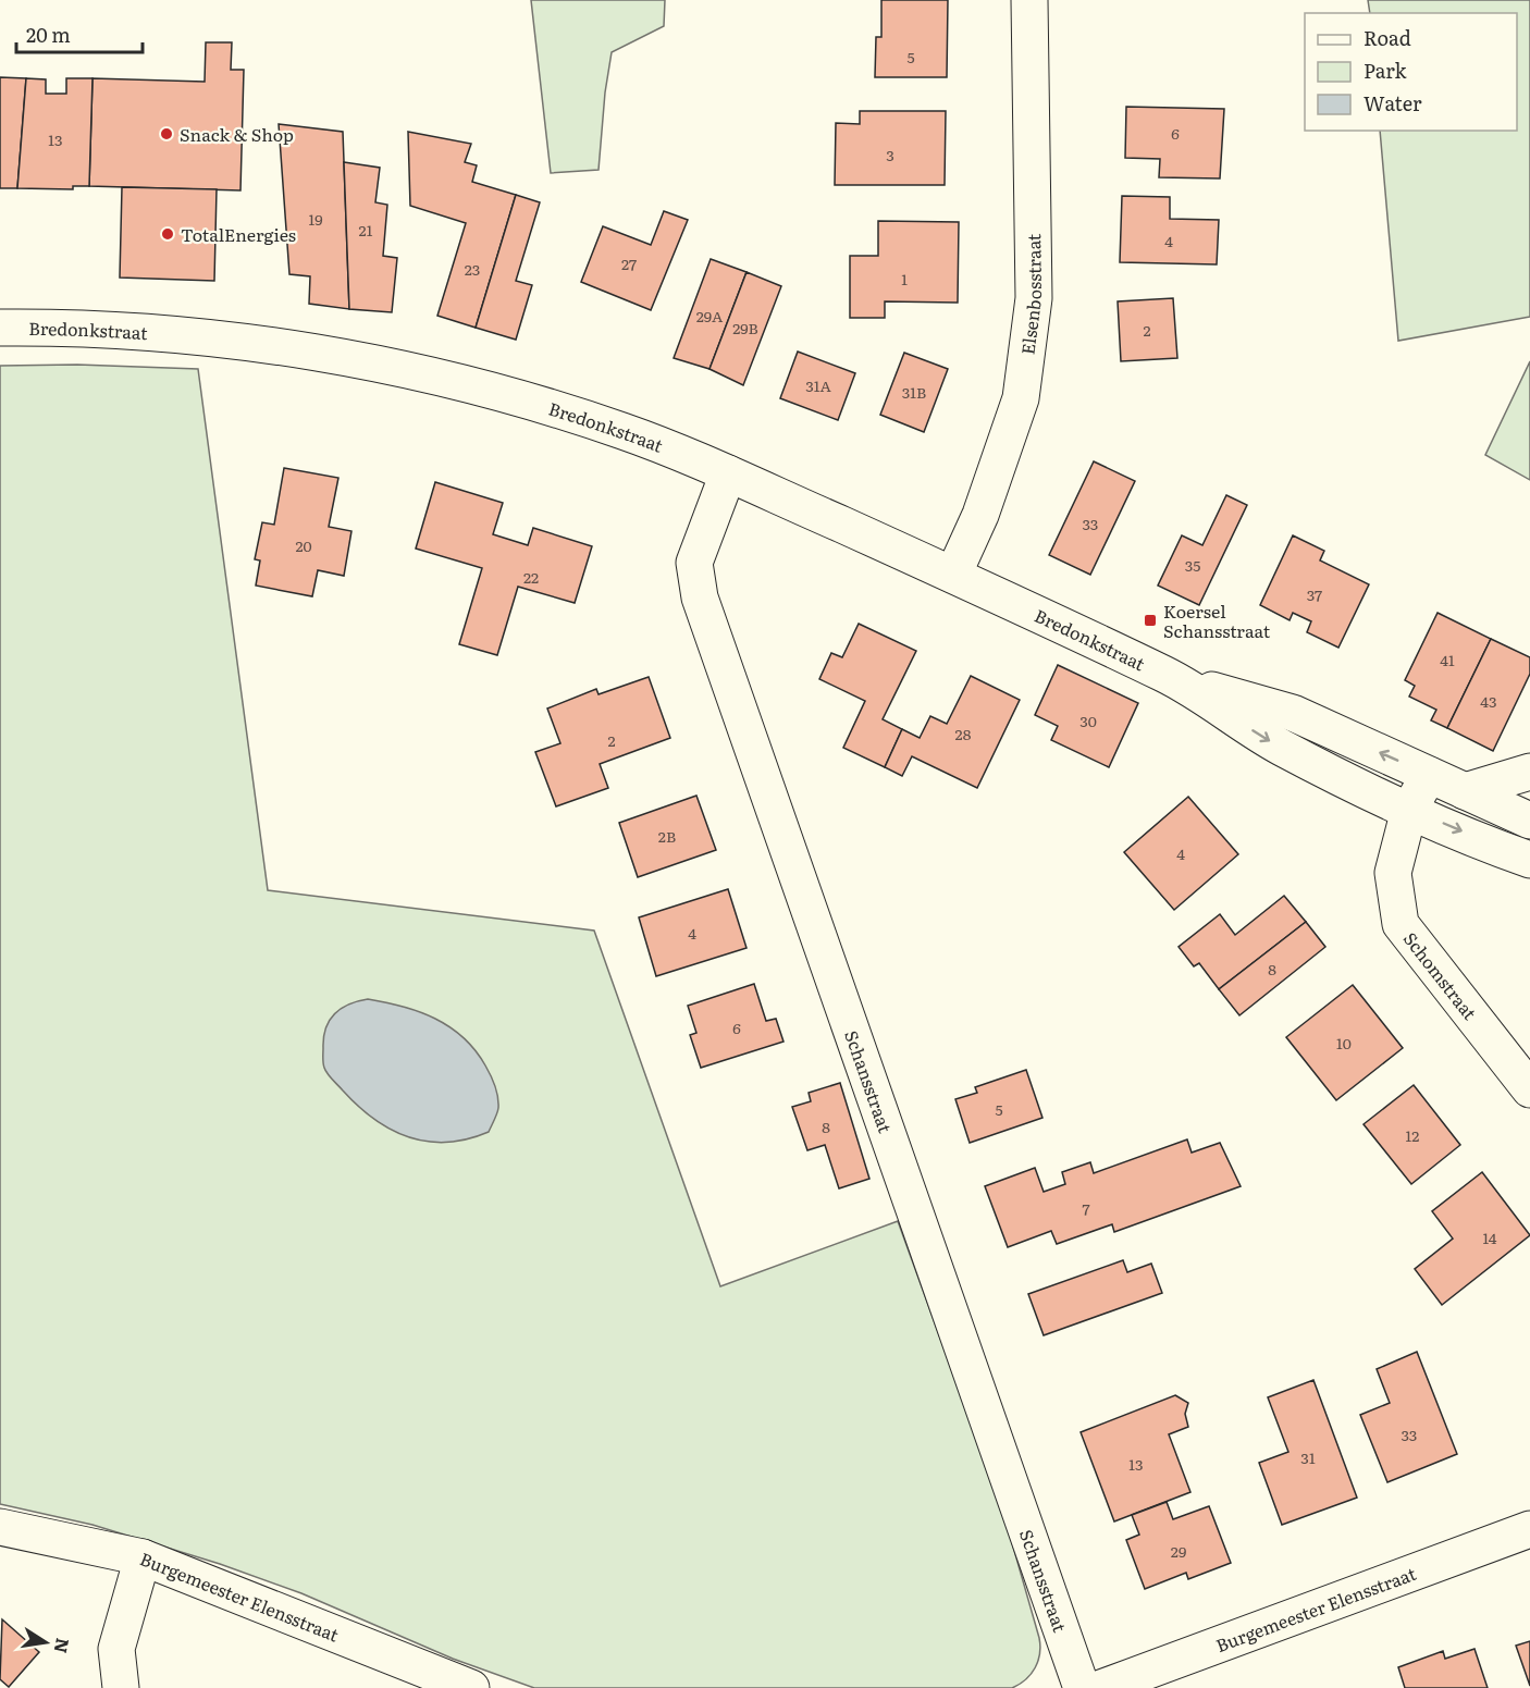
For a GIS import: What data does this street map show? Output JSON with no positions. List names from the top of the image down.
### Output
{
  "streets": {
    "street": [
      "Elsenbosstraat",
      "Bredonkstraat",
      "Schomstraat",
      "Schansstraat",
      "Burgemeester Elensstraat"
    ]
  },
  "crossings": [
    ["Elsenbosstraat", "Bredonkstraat"],
    ["Bredonkstraat", "Schomstraat"],
    ["Bredonkstraat", "Schansstraat"]
  ],
  "places": {
    "other": ["Snack & Shop", "TotalEnergies"],
    "transit": ["Koersel Schansstraat"]
  },
  "house_numbers": [
    "5",
    "6",
    "13",
    "3",
    "19",
    "21",
    "4",
    "27",
    "23",
    "1",
    "29A",
    "29B",
    "2",
    "31A",
    "31B",
    "33",
    "20",
    "35",
    "22",
    "37",
    "41",
    "43",
    "30",
    "28",
    "2",
    "2B",
    "4",
    "4",
    "8",
    "6",
    "10",
    "5",
    "8",
    "12",
    "7",
    "14",
    "33",
    "31",
    "13",
    "29"
  ],
  "legend": ["Road", "Park", "Water"],
  "scale_bar": "20 m",
  "north": "right"
}
